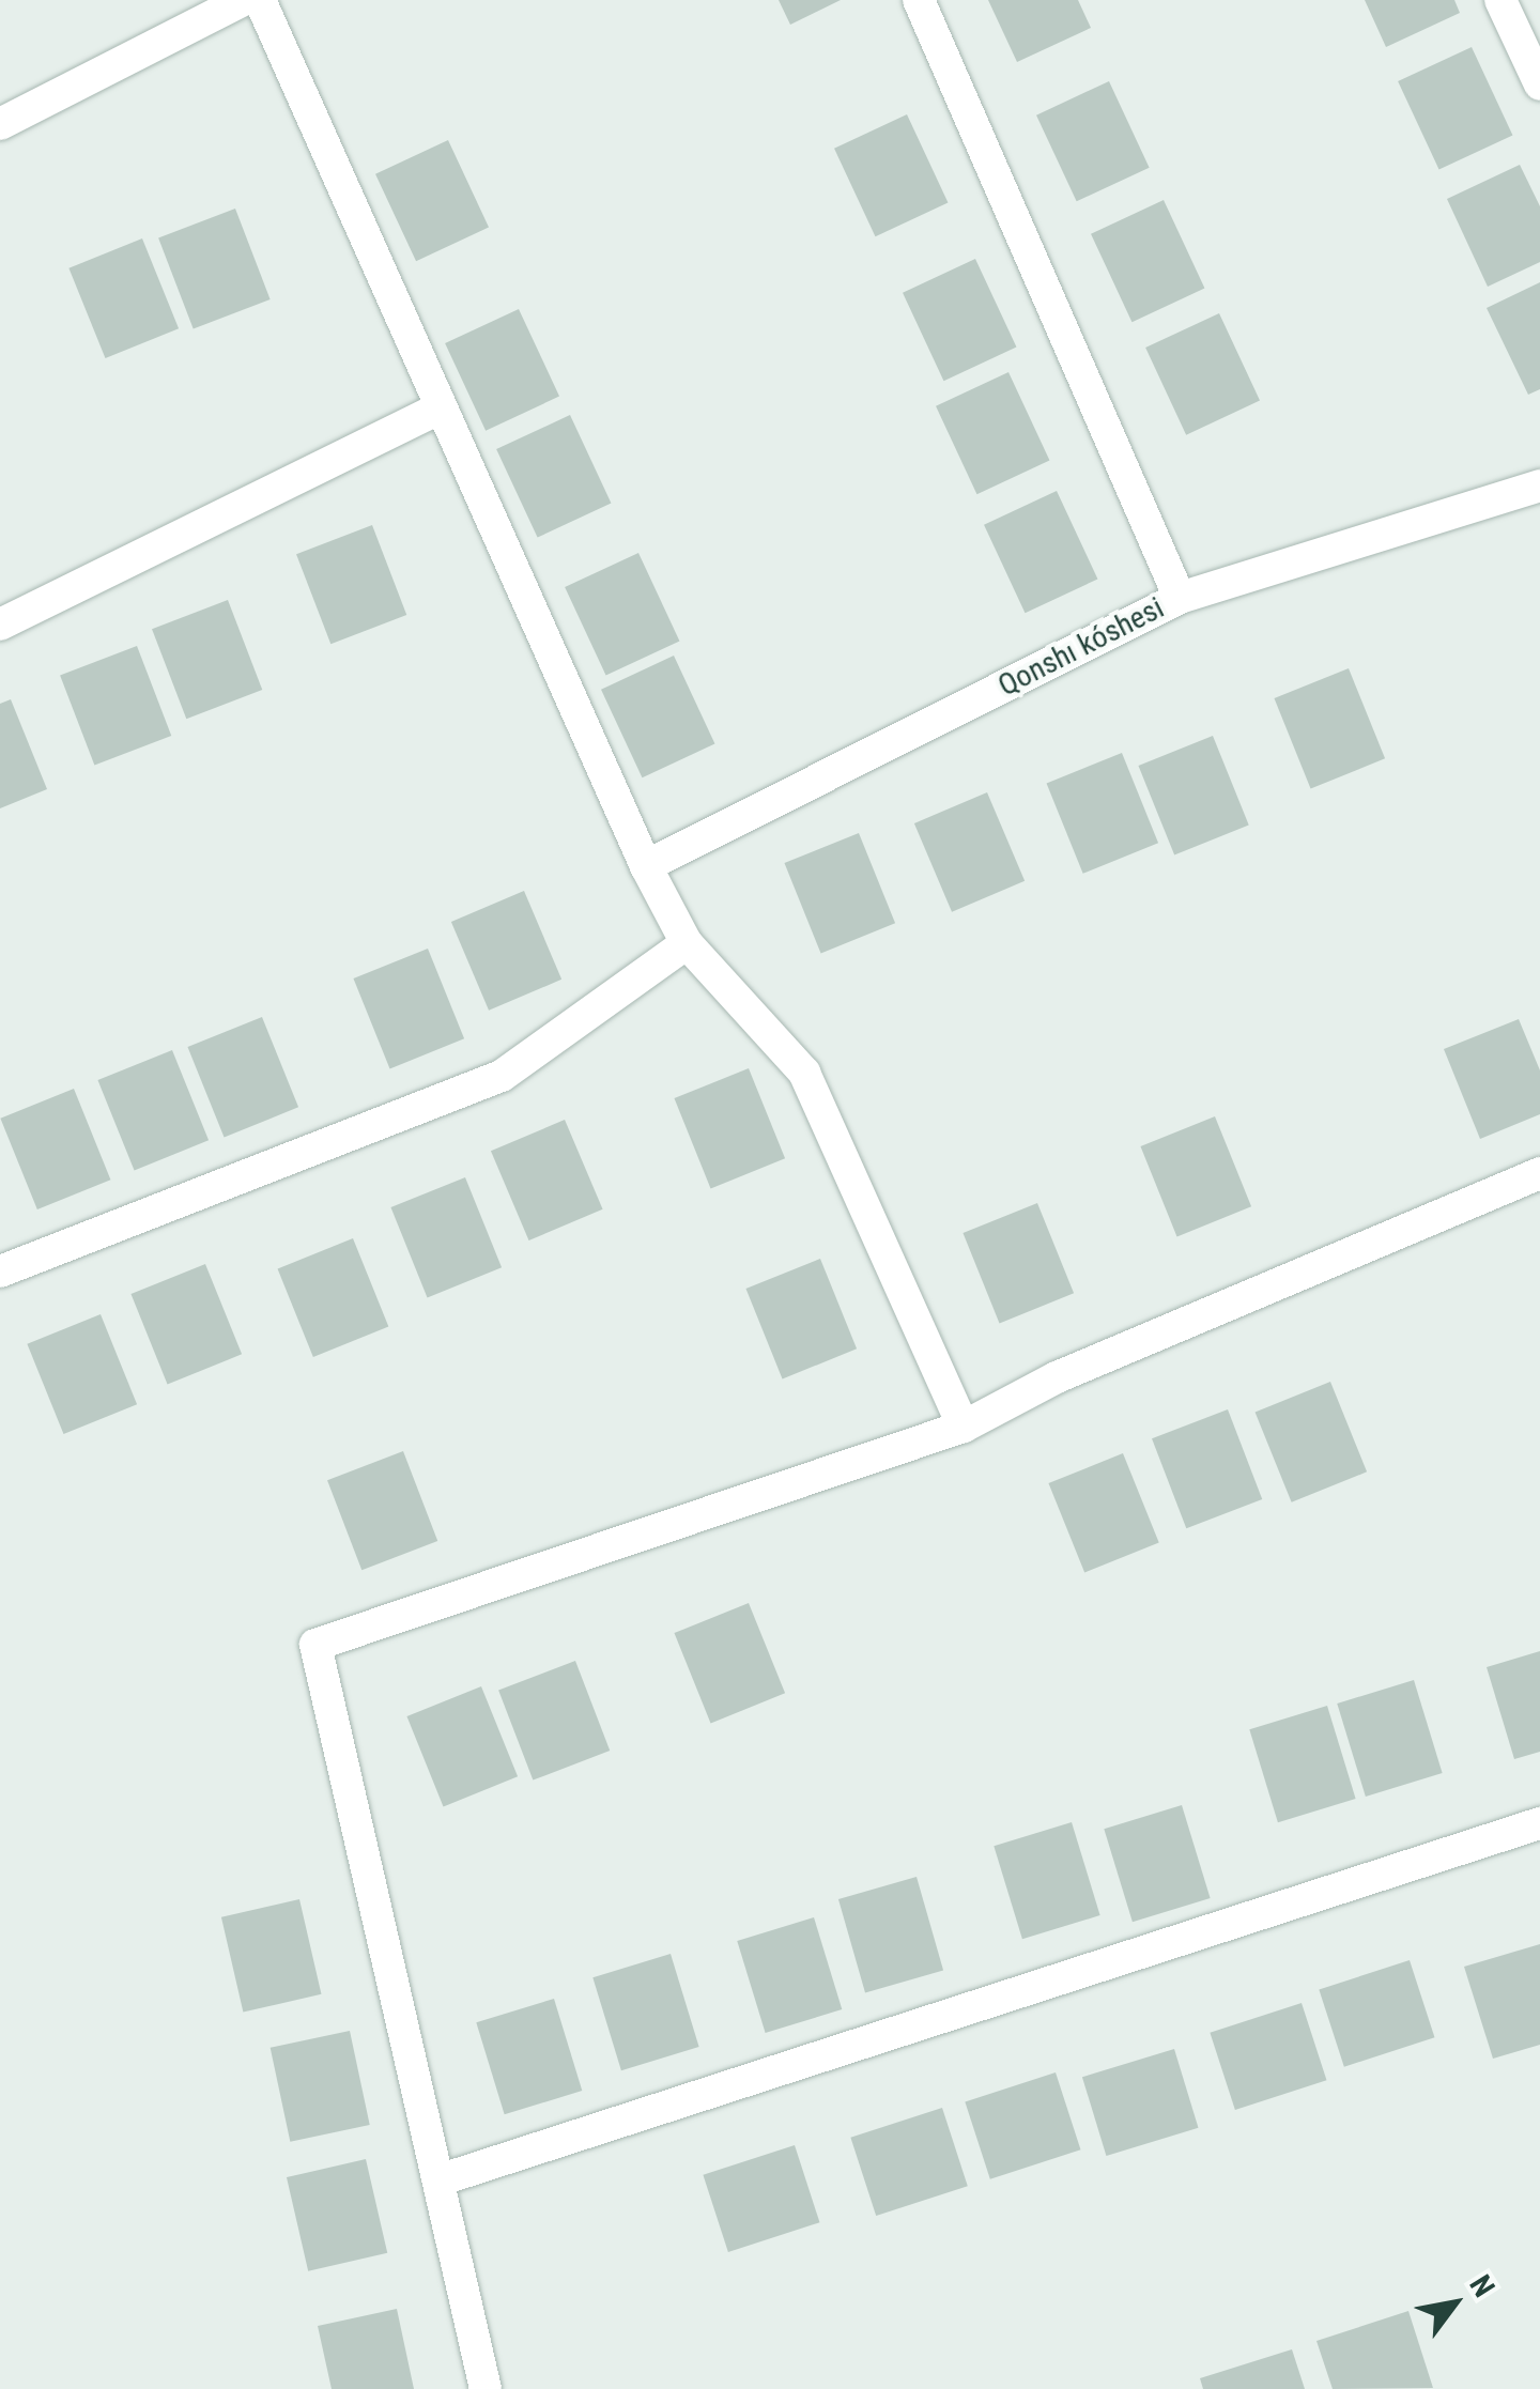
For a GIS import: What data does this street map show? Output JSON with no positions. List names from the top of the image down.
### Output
{
  "streets": {
    "street": ["Qonshı kóshesi"]
  },
  "north": "top right"
}
